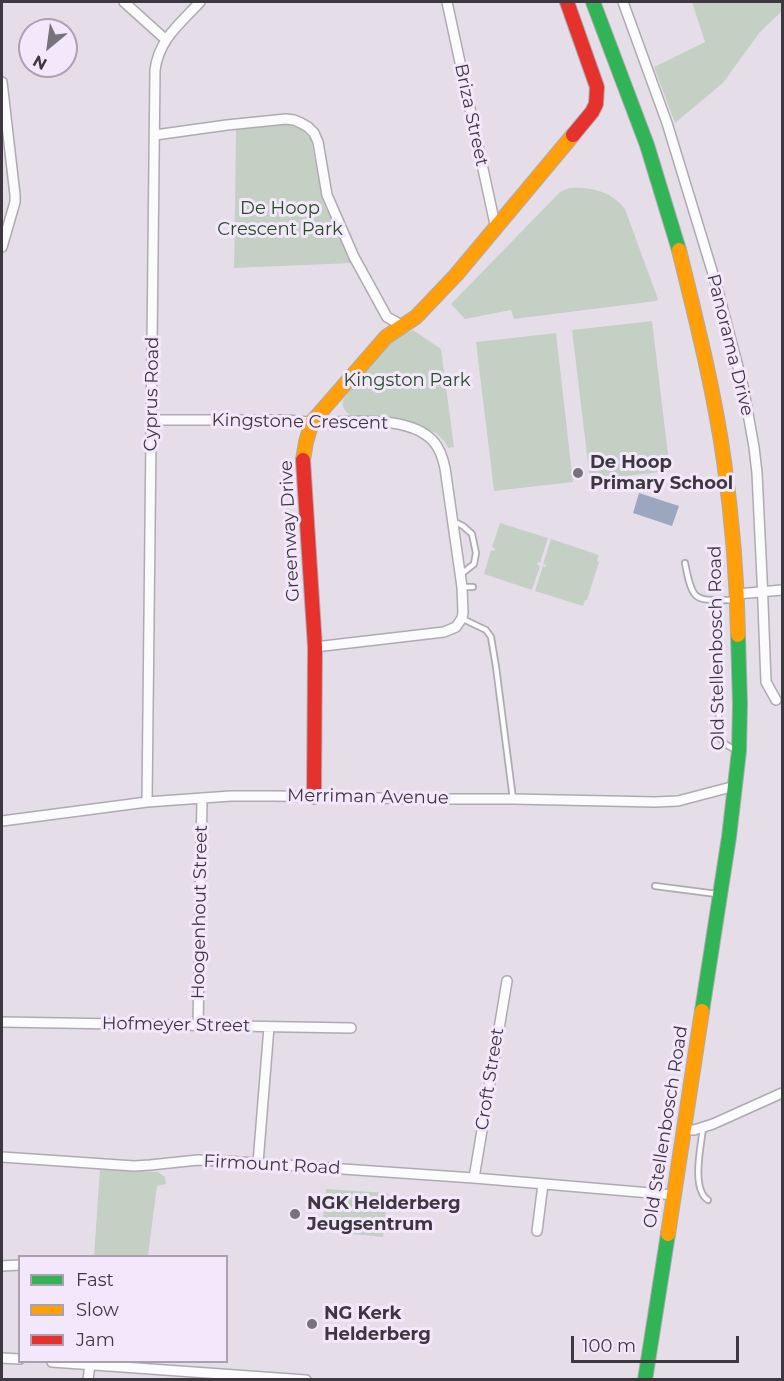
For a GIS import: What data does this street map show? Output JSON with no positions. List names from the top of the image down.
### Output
{
  "streets": {
    "street": [
      "Briza Street",
      "Panorama Drive",
      "Cyprus Road",
      "Kingstone Crescent",
      "Greenway Drive",
      "Old Stellenbosch Road",
      "Merriman Avenue",
      "Hoogenhout Street",
      "Hofmeyer Street",
      "Croft Street",
      "Firmount Road"
    ]
  },
  "crossings": [
    ["Briza Street", "Greenway Drive"],
    ["Cyprus Road", "Kingstone Crescent"],
    ["Cyprus Road", "Merriman Avenue"],
    ["Kingstone Crescent", "Greenway Drive"],
    ["Greenway Drive", "Merriman Avenue"],
    ["Old Stellenbosch Road", "Merriman Avenue"],
    ["Old Stellenbosch Road", "Firmount Road"],
    ["Merriman Avenue", "Hoogenhout Street"],
    ["Hoogenhout Street", "Hofmeyer Street"],
    ["Croft Street", "Firmount Road"]
  ],
  "parks": ["De Hoop Crescent Park", "Kingston Park"],
  "places": ["De Hoop Primary School", "NGK Helderberg Jeugsentrum", "NG Kerk Helderberg"],
  "legend": ["Fast", "Slow", "Jam"],
  "scale_bar": "100 m",
  "north": "bottom left"
}
